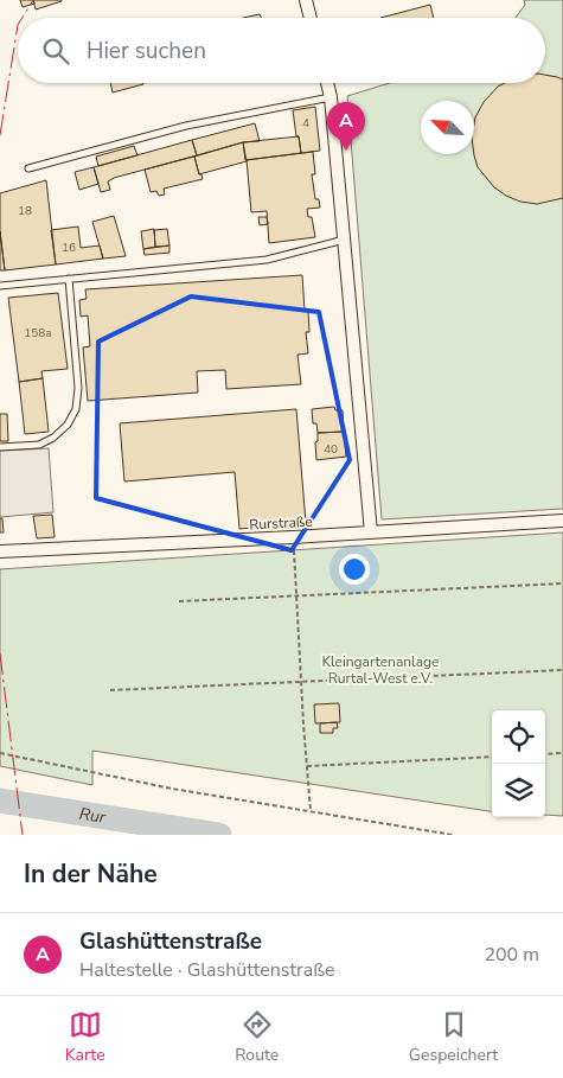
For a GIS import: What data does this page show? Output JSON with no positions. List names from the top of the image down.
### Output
{
  "streets": {
    "street": ["Rurstraße"]
  },
  "water": ["Rur"],
  "parks": ["Kleingartenanlage Rurtal-West e.V."],
  "house_numbers": [
    "4",
    "18",
    "16",
    "158a",
    "40"
  ],
  "north": "top left",
  "page": {
    "search": "Hier suchen",
    "pins": "A",
    "heading": "In der Nähe",
    "list": [
      {
        "mark": "A",
        "name": "Glashüttenstraße",
        "note": "Haltestelle · Glashüttenstraße",
        "value": "200 m"
      }
    ],
    "nav": ["Karte", "Route", "Gespeichert"]
  }
}
